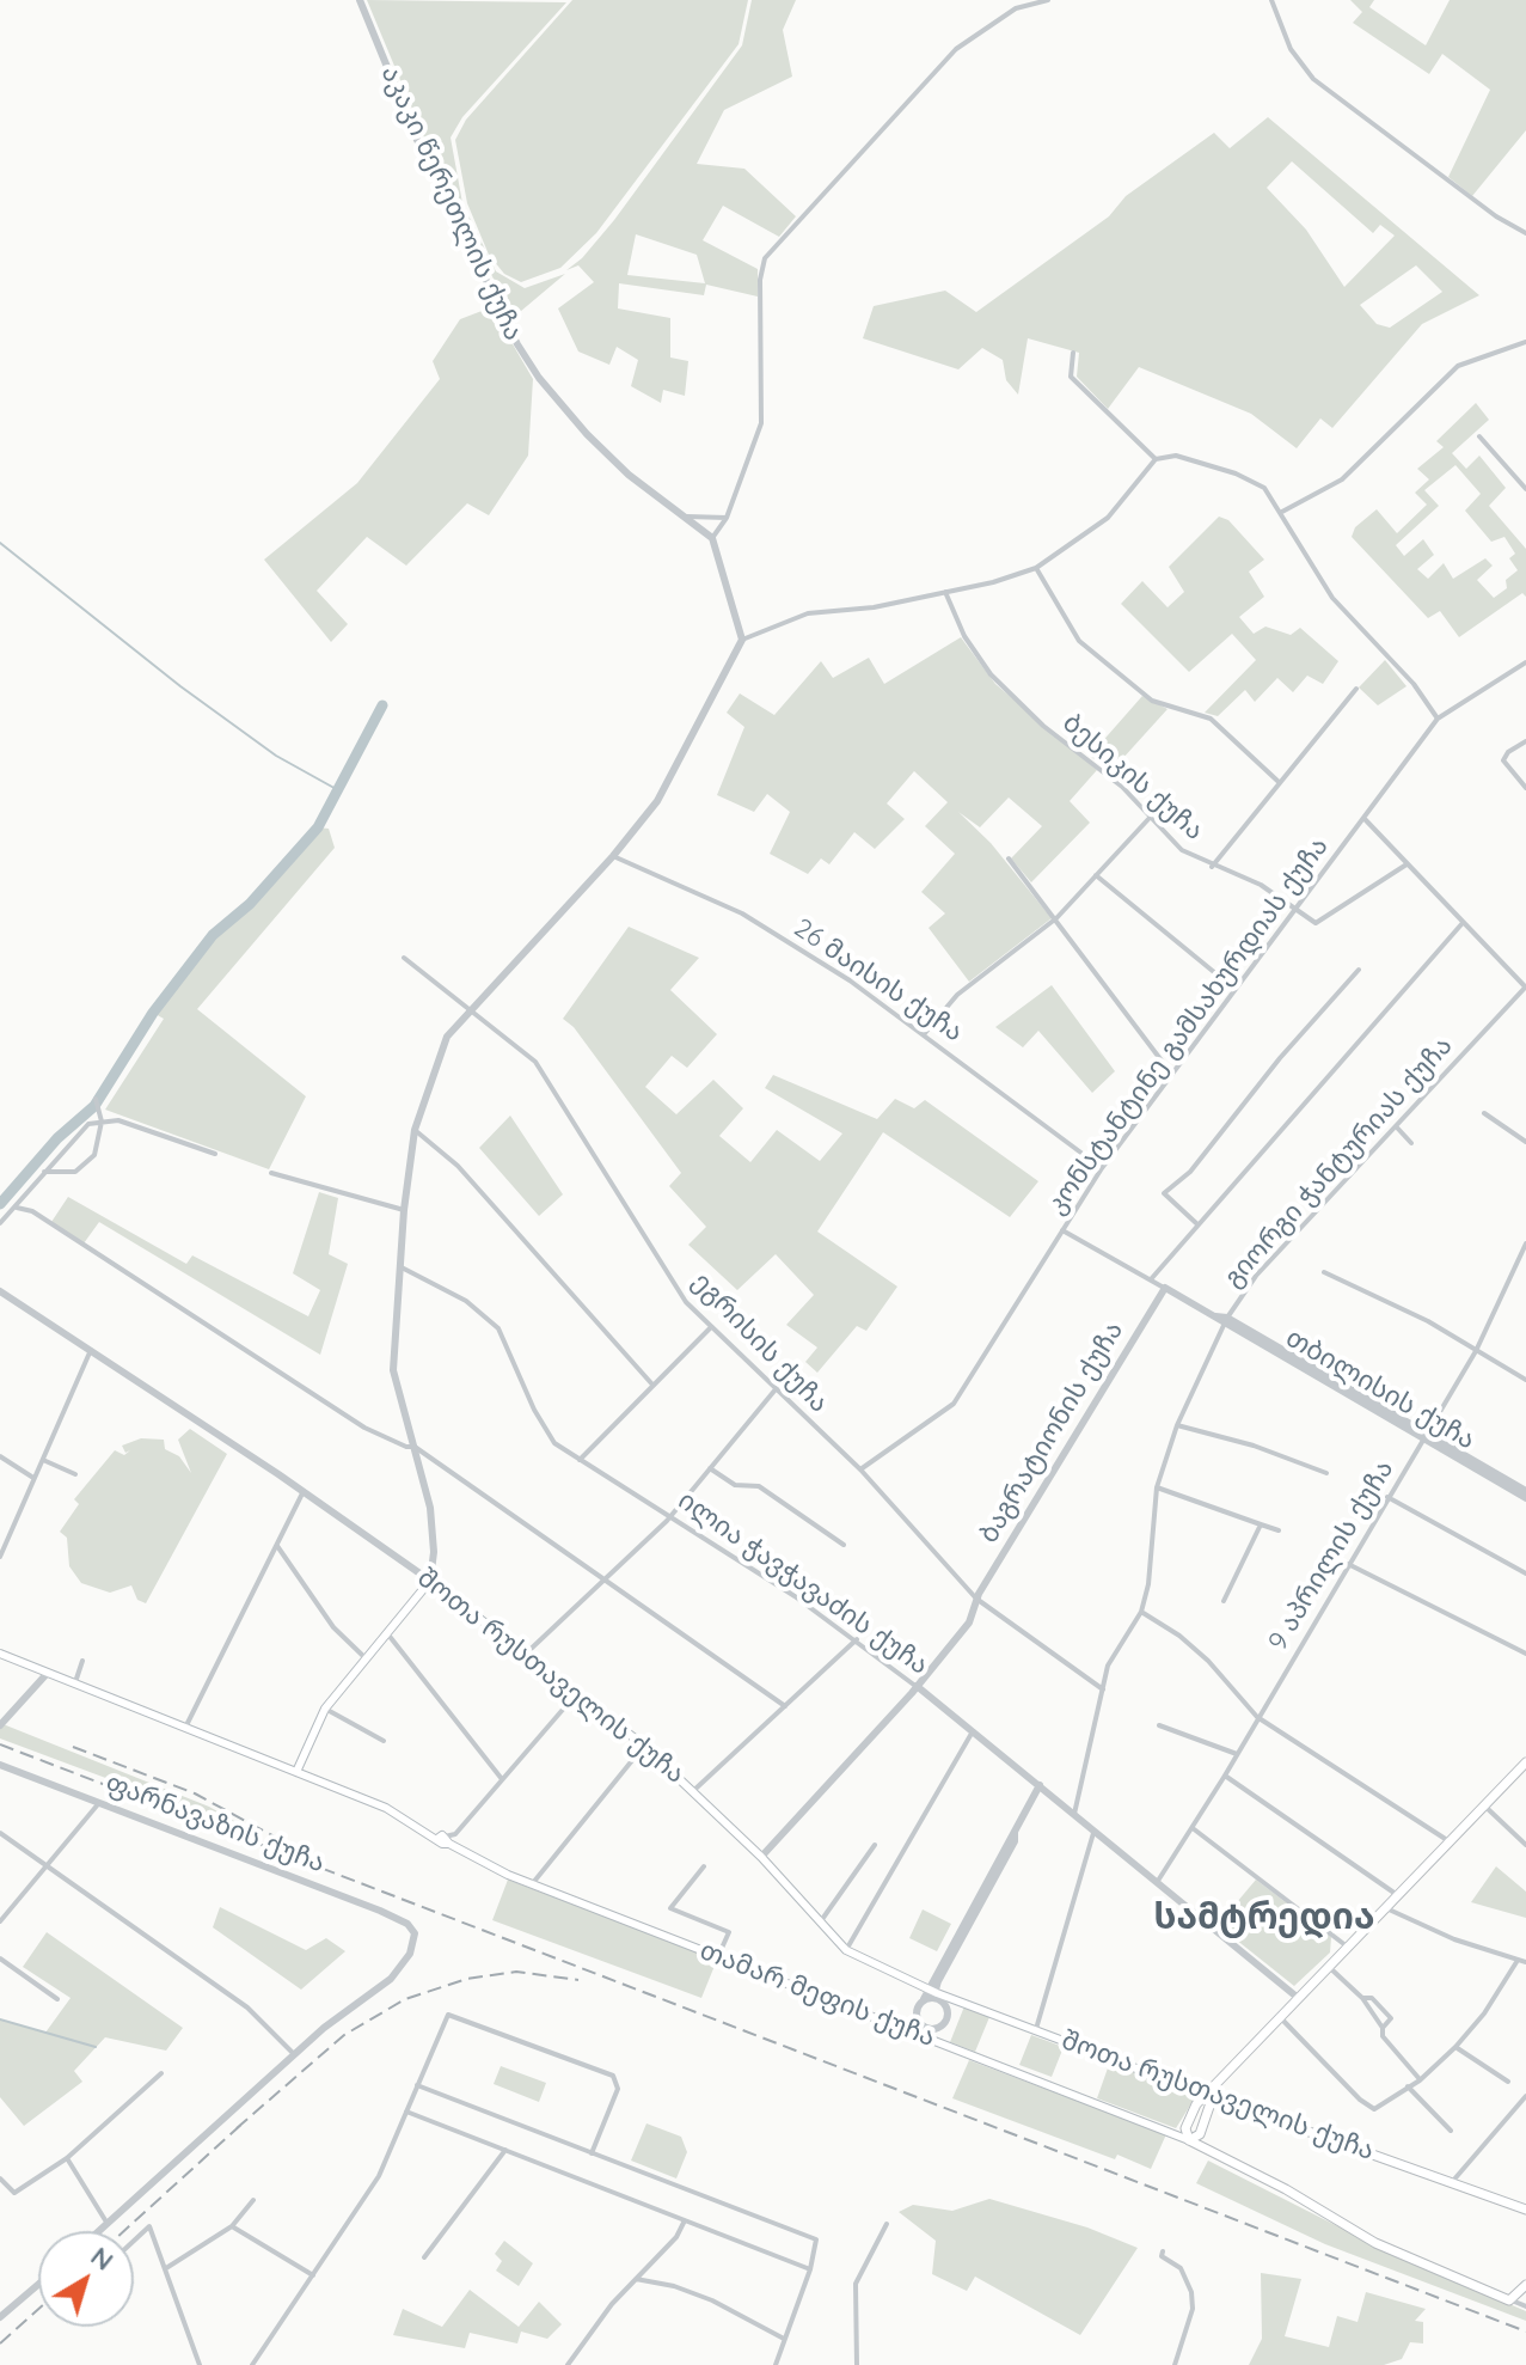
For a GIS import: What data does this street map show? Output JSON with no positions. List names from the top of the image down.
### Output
{
  "streets": {
    "main road": ["შოთა რუსთაველის ქუჩა", "თამარ მეფის ქუჩა"],
    "street": [
      "აკაკი წერეთლის ქუჩა",
      "ბესიკის ქუჩა",
      "26 მაისის ქუჩა",
      "კონსტანტინე გამსახურდიას ქუჩა",
      "გიორგი ჭანტურიას ქუჩა",
      "ეგრისის ქუჩა",
      "თბილისის ქუჩა",
      "ბაგრატიონის ქუჩა",
      "9 აპრილის ქუჩა",
      "ილია ჭავჭავაძის ქუჩა",
      "ფარნავაზის ქუჩა"
    ]
  },
  "crossings": [
    ["ბესიკის ქუჩა", "კონსტანტინე გამსახურდიას ქუჩა"],
    ["26 მაისის ქუჩა", "კონსტანტინე გამსახურდიას ქუჩა"],
    ["კონსტანტინე გამსახურდიას ქუჩა", "ეგრისის ქუჩა"],
    ["კონსტანტინე გამსახურდიას ქუჩა", "თბილისის ქუჩა"],
    ["გიორგი ჭანტურიას ქუჩა", "ეგრისის ქუჩა"],
    ["გიორგი ჭანტურიას ქუჩა", "თბილისის ქუჩა"],
    ["გიორგი ჭანტურიას ქუჩა", "ილია ჭავჭავაძის ქუჩა"],
    ["ეგრისის ქუჩა", "ბაგრატიონის ქუჩა"],
    ["თბილისის ქუჩა", "ბაგრატიონის ქუჩა"],
    ["თბილისის ქუჩა", "9 აპრილის ქუჩა"],
    ["ბაგრატიონის ქუჩა", "ილია ჭავჭავაძის ქუჩა"],
    ["ბაგრატიონის ქუჩა", "შოთა რუსთაველის ქუჩა"],
    ["9 აპრილის ქუჩა", "ილია ჭავჭავაძის ქუჩა"]
  ],
  "districts": ["სამტრედია"],
  "north": "top right"
}
